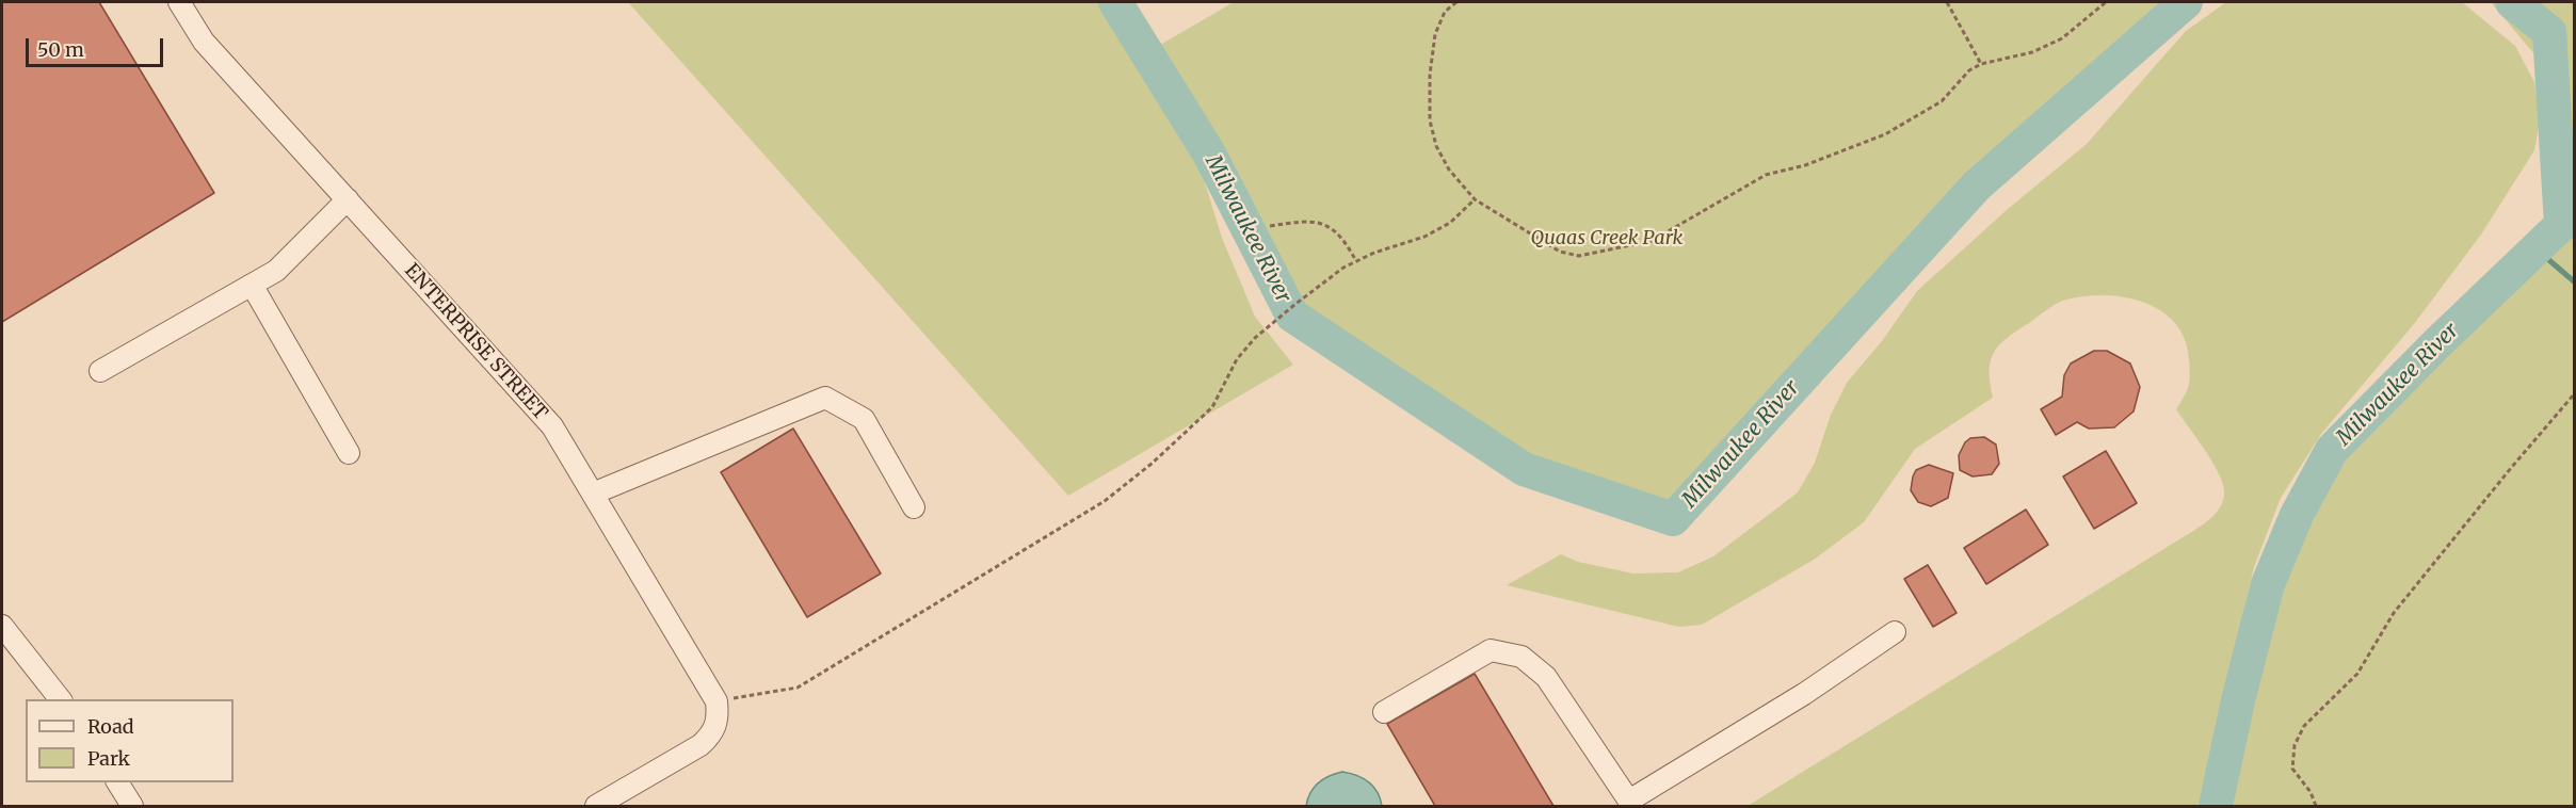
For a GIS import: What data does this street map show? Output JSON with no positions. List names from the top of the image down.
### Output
{
  "streets": {
    "street": ["ENTERPRISE STREET"]
  },
  "water": ["Milwaukee River"],
  "parks": ["Quaas Creek Park"],
  "legend": ["Road", "Park"],
  "scale_bar": "50 m"
}
